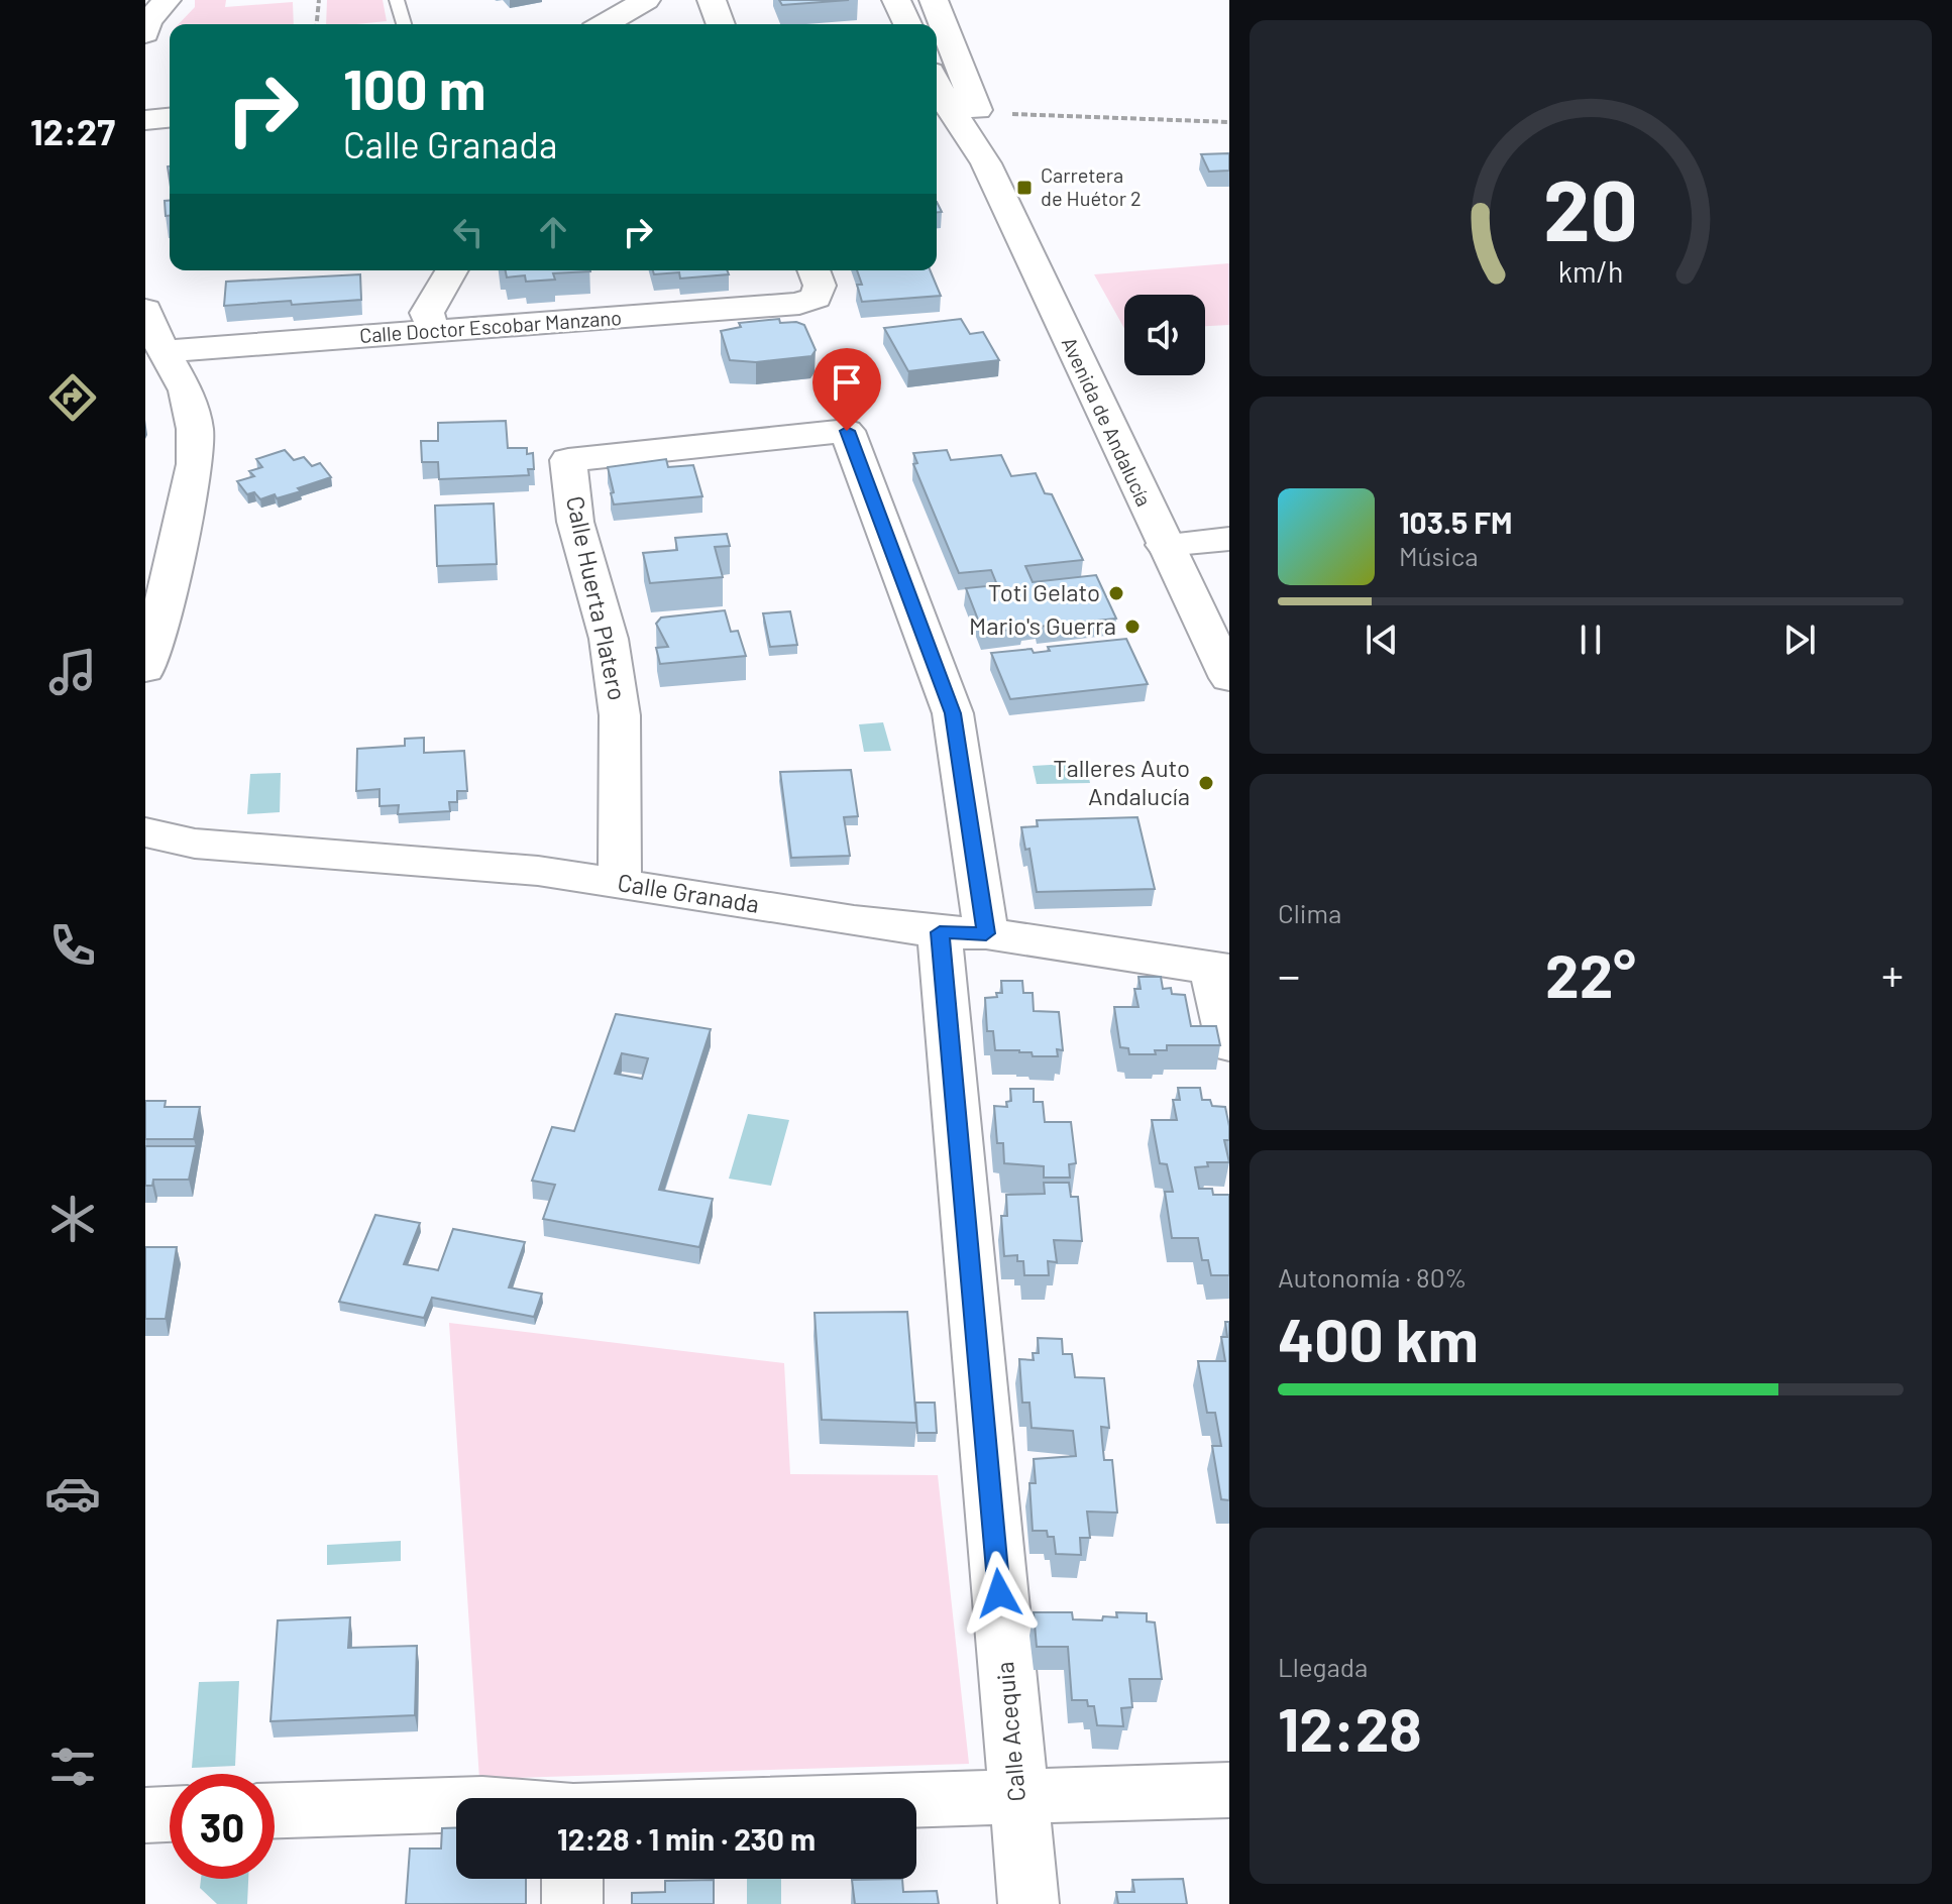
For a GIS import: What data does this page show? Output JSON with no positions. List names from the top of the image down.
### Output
{
  "streets": {
    "street": [
      "Calle Doctor Escobar Manzano",
      "Avenida de Andalucía",
      "Calle Huerta Platero",
      "Calle Granada",
      "Calle Acequia"
    ]
  },
  "crossings": [
    ["Calle Huerta Platero", "Calle Granada"],
    ["Calle Huerta Platero", "Calle Acequia"],
    ["Calle Granada", "Calle Acequia"]
  ],
  "places": {
    "transit": ["Carretera de Huétor 2"],
    "other": ["Toti Gelato", "Mario's Guerra", "Talleres Auto Andalucía"]
  },
  "page": {
    "tabs": "12:27",
    "turn": ["100 m", "Calle Granada"],
    "song": ["103.5 FM", "Música"],
    "tile": [
      "Clima",
      ["Autonomía · 80%", "400 km"],
      ["Llegada", "12:28"]
    ],
    "heat": ["−", "22°", "+"],
    "limit": "30",
    "trip": "12:28 · 1 min · 230 m",
    "gauge": ["20", "km/h"]
  }
}
